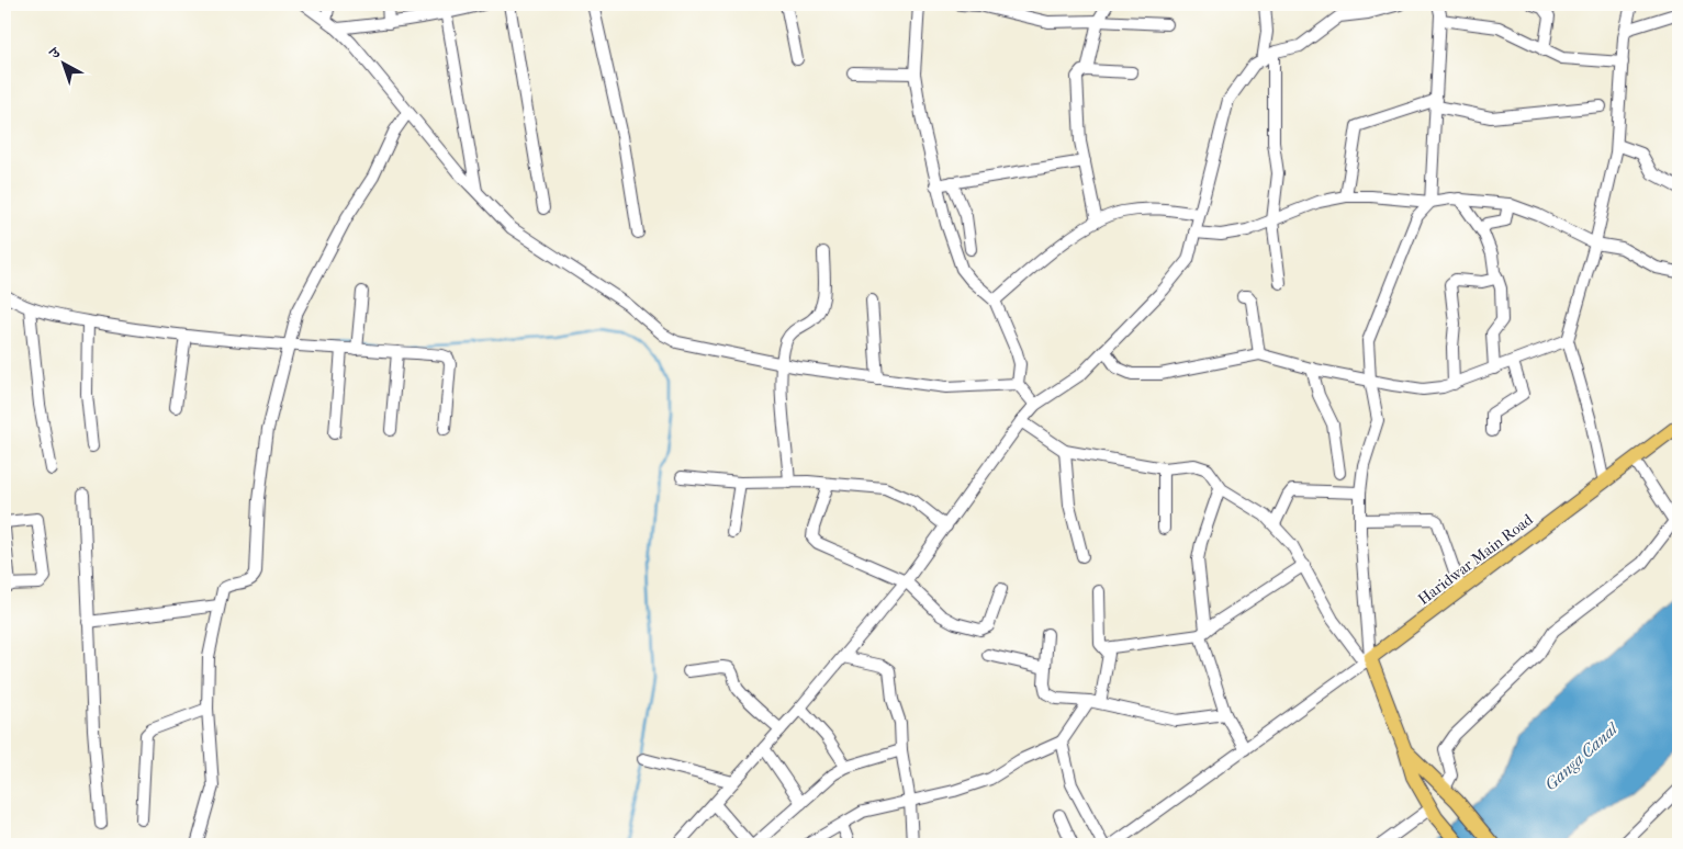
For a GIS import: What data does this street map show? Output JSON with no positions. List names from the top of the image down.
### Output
{
  "streets": {
    "main road": ["Haridwar Main Road"]
  },
  "water": ["Ganga Canal"],
  "north": "top left"
}
